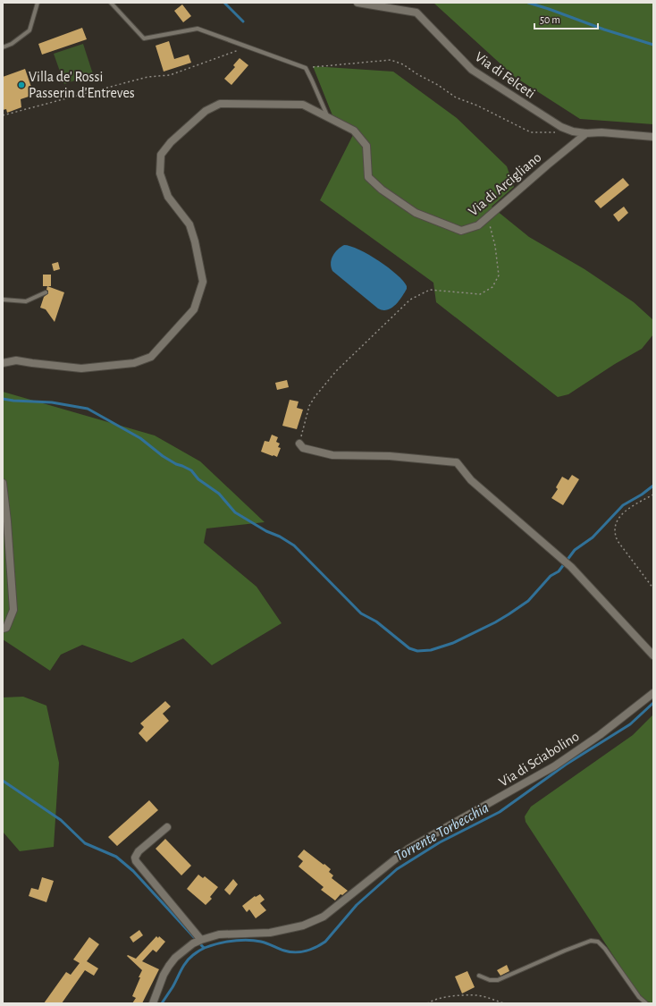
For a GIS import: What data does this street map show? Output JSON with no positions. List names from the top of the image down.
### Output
{
  "streets": {
    "street": ["Via di Felceti", "Via di Arcigliano", "Via di Sciabolino"]
  },
  "crossings": [
    ["Via di Felceti", "Via di Arcigliano"]
  ],
  "water": ["Torrente Torbecchia"],
  "places": ["Villa de' Rossi Passerin d'Entreves"],
  "scale_bar": "50 m"
}
